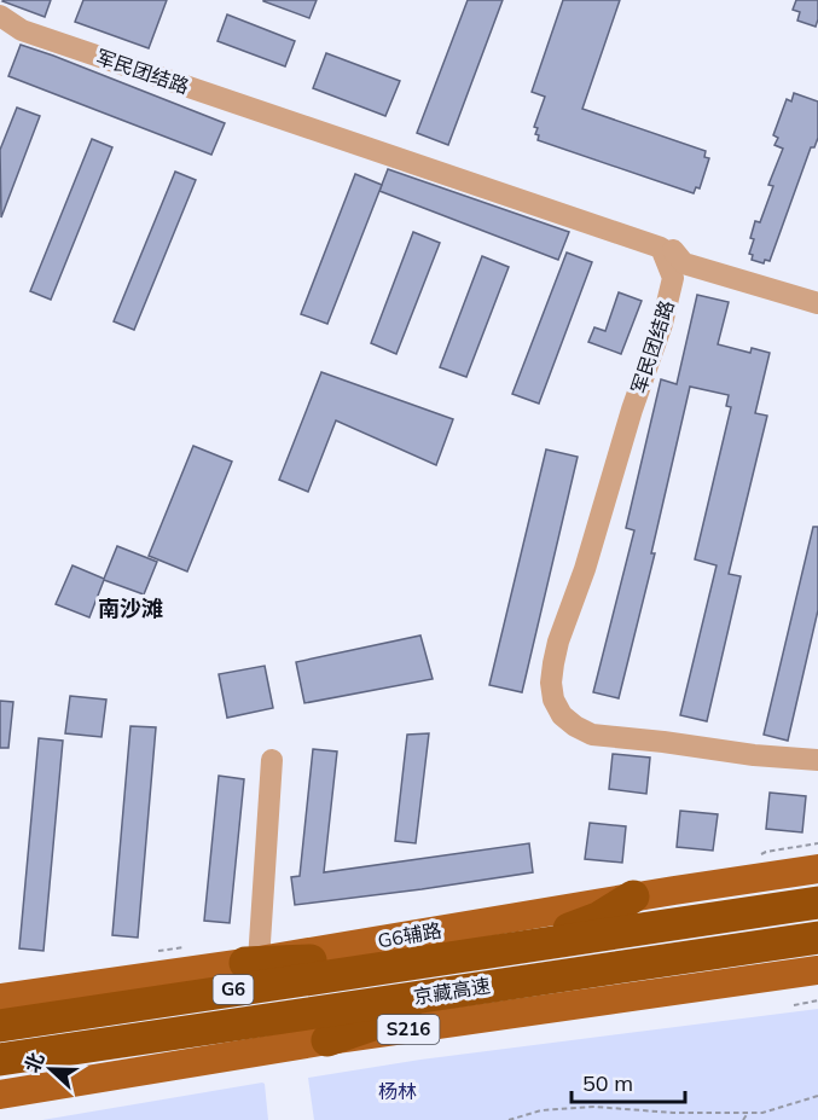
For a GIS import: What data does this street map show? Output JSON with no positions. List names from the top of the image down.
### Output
{
  "streets": {
    "highway": ["G6", "京藏高速"],
    "main road": ["G6辅路", "S216"],
    "street": ["军民团结路"]
  },
  "districts": ["南沙滩"],
  "parks": ["杨林"],
  "scale_bar": "50 m",
  "north": "left"
}
